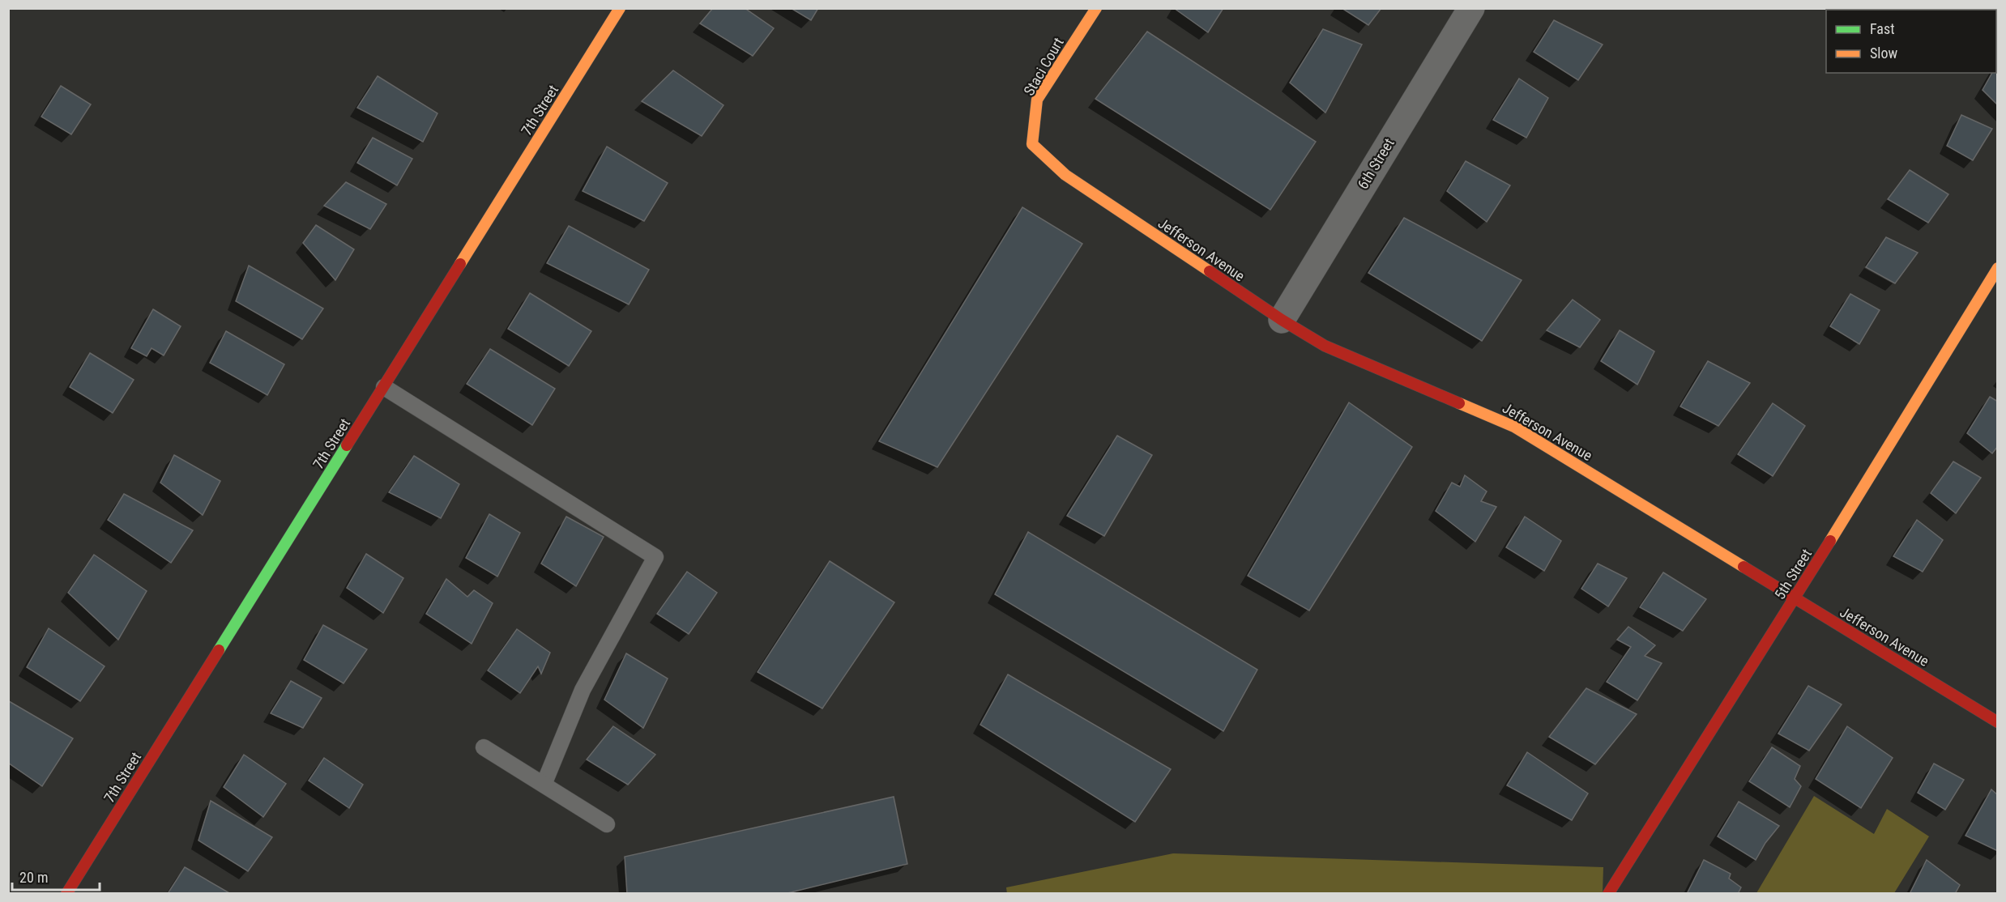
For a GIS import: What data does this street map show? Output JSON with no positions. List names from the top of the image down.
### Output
{
  "streets": {
    "street": [
      "Staci Court",
      "7th Street",
      "6th Street",
      "Jefferson Avenue",
      "5th Street"
    ]
  },
  "crossings": [
    ["Staci Court", "Jefferson Avenue"],
    ["6th Street", "Jefferson Avenue"],
    ["Jefferson Avenue", "5th Street"]
  ],
  "legend": ["Fast", "Slow"],
  "scale_bar": "20 m"
}
